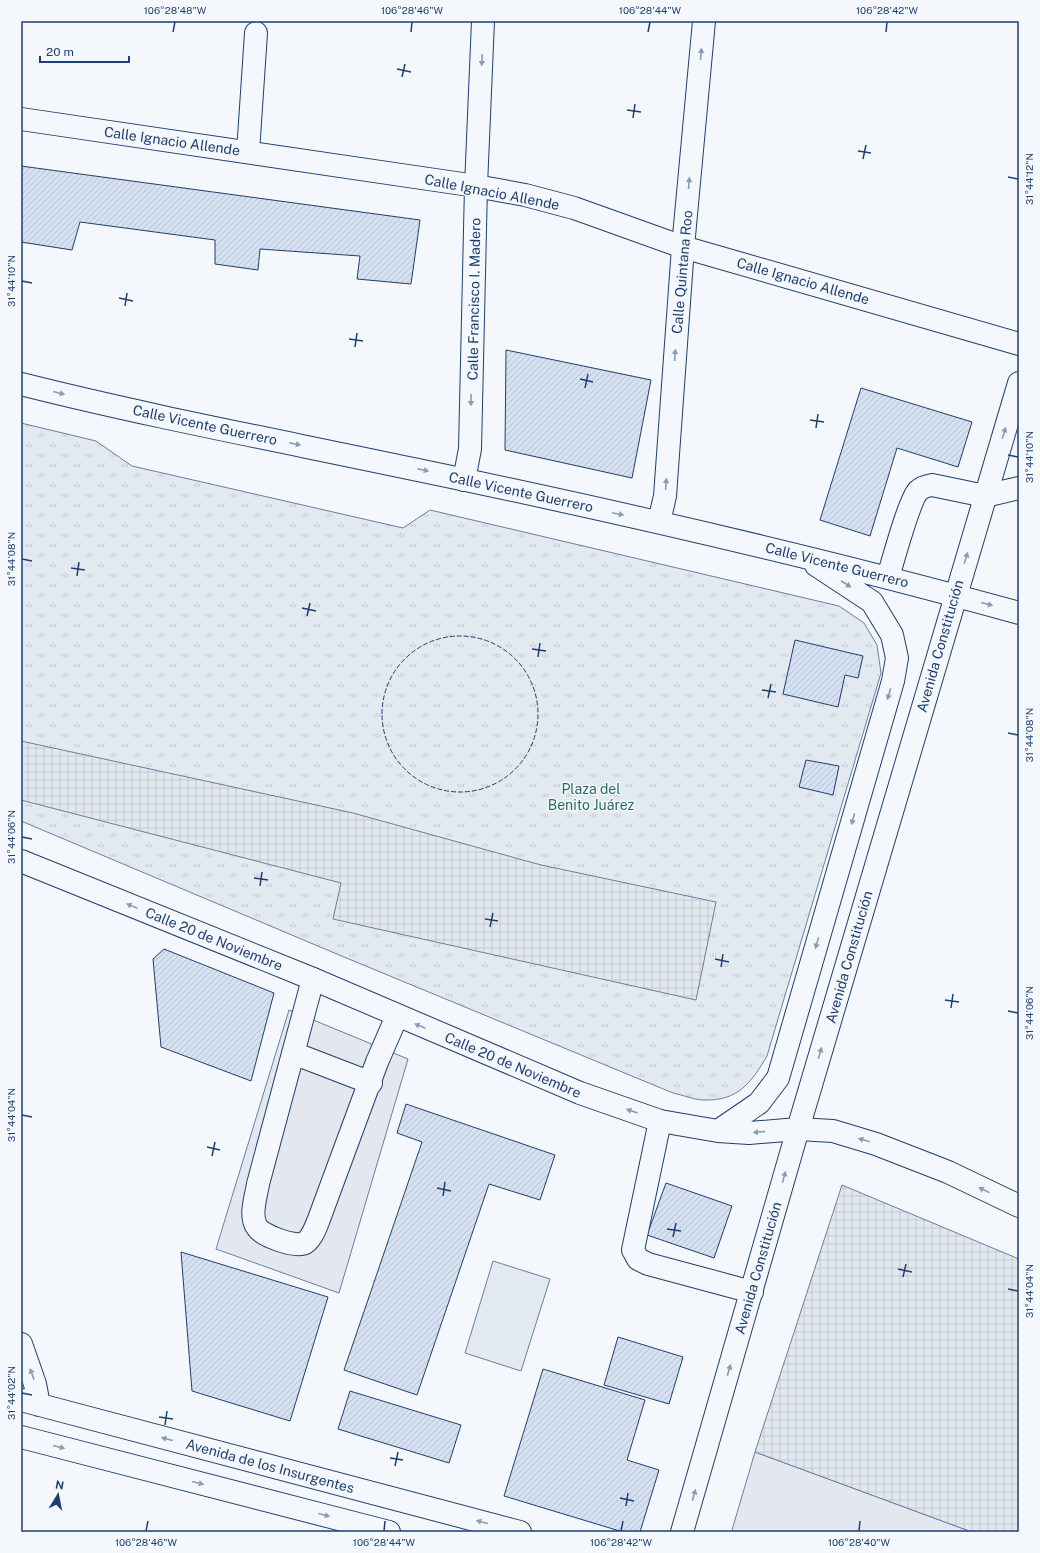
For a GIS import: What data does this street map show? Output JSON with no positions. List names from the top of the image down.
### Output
{
  "streets": {
    "main road": [
      "Calle Ignacio Allende",
      "Calle Quintana Roo",
      "Calle Francisco I. Madero",
      "Calle Vicente Guerrero",
      "Avenida Constitución",
      "Calle 20 de Noviembre",
      "Avenida de los Insurgentes"
    ]
  },
  "crossings": [
    ["Calle Ignacio Allende", "Calle Quintana Roo"],
    ["Calle Ignacio Allende", "Calle Francisco I. Madero"],
    ["Calle Quintana Roo", "Calle Vicente Guerrero"],
    ["Calle Francisco I. Madero", "Calle Vicente Guerrero"],
    ["Calle Vicente Guerrero", "Avenida Constitución"],
    ["Avenida Constitución", "Calle 20 de Noviembre"]
  ],
  "one_way": [
    "Calle Quintana Roo",
    "Calle Francisco I. Madero",
    "Calle Vicente Guerrero",
    "Avenida Constitución",
    "Calle 20 de Noviembre"
  ],
  "parks": ["Plaza del Benito Juárez"],
  "scale_bar": "20 m",
  "north": "top",
  "coordinates": [
    "106°28'48\"W",
    "106°28'46\"W",
    "106°28'44\"W",
    "106°28'42\"W",
    "31°44'12\"N",
    "31°44'10\"N",
    "31°44'08\"N",
    "31°44'06\"N",
    "31°44'04\"N",
    "31°44'02\"N",
    "106°28'40\"W"
  ]
}
